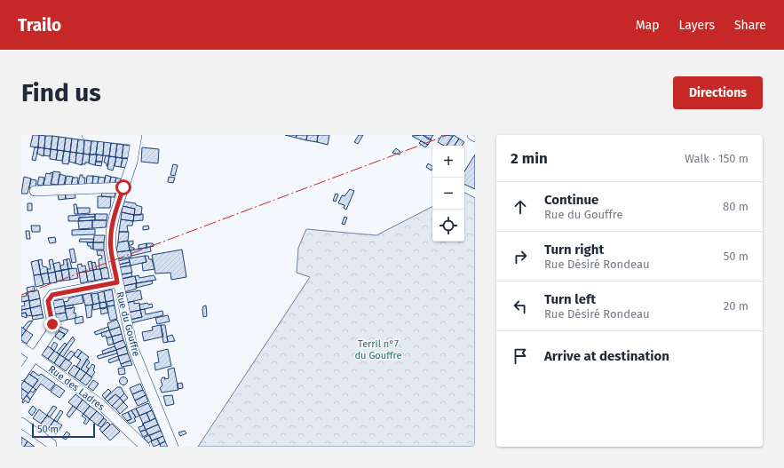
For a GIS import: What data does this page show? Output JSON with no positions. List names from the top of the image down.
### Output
{
  "streets": {
    "street": ["Rue du Gouffre", "Rue des Ladres"]
  },
  "parks": ["Terril n°7 du Gouffre"],
  "scale_bar": "50 m",
  "page": {
    "header": "Trailo",
    "nav": ["Map", "Layers", "Share"],
    "buttons": "Directions",
    "title": "Find us",
    "heading": ["2 min", "Walk · 150 m"],
    "map_buttons": ["+", "−"],
    "list": [
      ["Continue", "Rue du Gouffre", "80 m"],
      ["Turn right", "Rue Désiré Rondeau", "50 m"],
      ["Turn left", "Rue Désiré Rondeau", "20 m"],
      "Arrive at destination"
    ],
    "scale": "50 m"
  }
}
